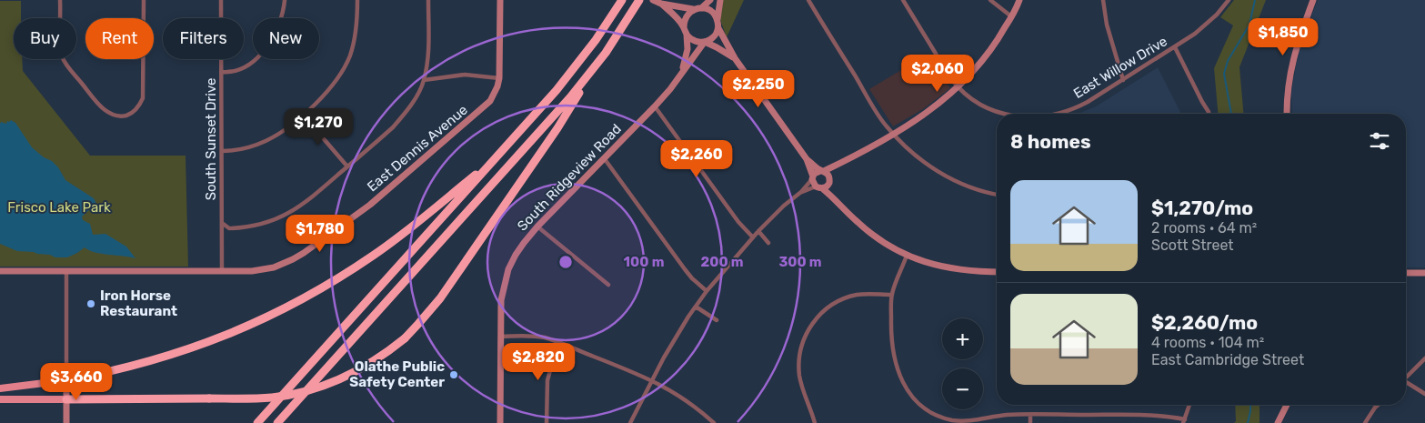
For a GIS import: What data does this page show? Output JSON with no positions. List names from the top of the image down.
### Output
{
  "streets": {
    "street": [
      "East Willow Drive",
      "South Sunset Drive",
      "East Dennis Avenue",
      "South Ridgeview Road"
    ]
  },
  "crossings": [
    ["South Sunset Drive", "East Dennis Avenue"]
  ],
  "parks": ["Frisco Lake Park"],
  "places": ["Iron Horse Restaurant", "Olathe Public Safety Center"],
  "page": {
    "price": [
      "$1,850",
      "$2,060",
      "$2,250",
      "$1,270",
      "$2,260",
      "$1,780",
      "$2,820",
      "$3,660"
    ],
    "chip": [
      "Buy",
      "Rent",
      "Filters",
      "New"
    ],
    "heading": "8 homes",
    "list": [
      {
        "name": "$1,270/mo",
        "note": "2 rooms · 64 m² · Scott Street"
      },
      {
        "name": "$2,260/mo",
        "note": "4 rooms · 104 m² · East Cambridge Street"
      }
    ],
    "map_buttons": ["+", "−"]
  },
  "rings": ["100 m", "200 m", "300 m"]
}
